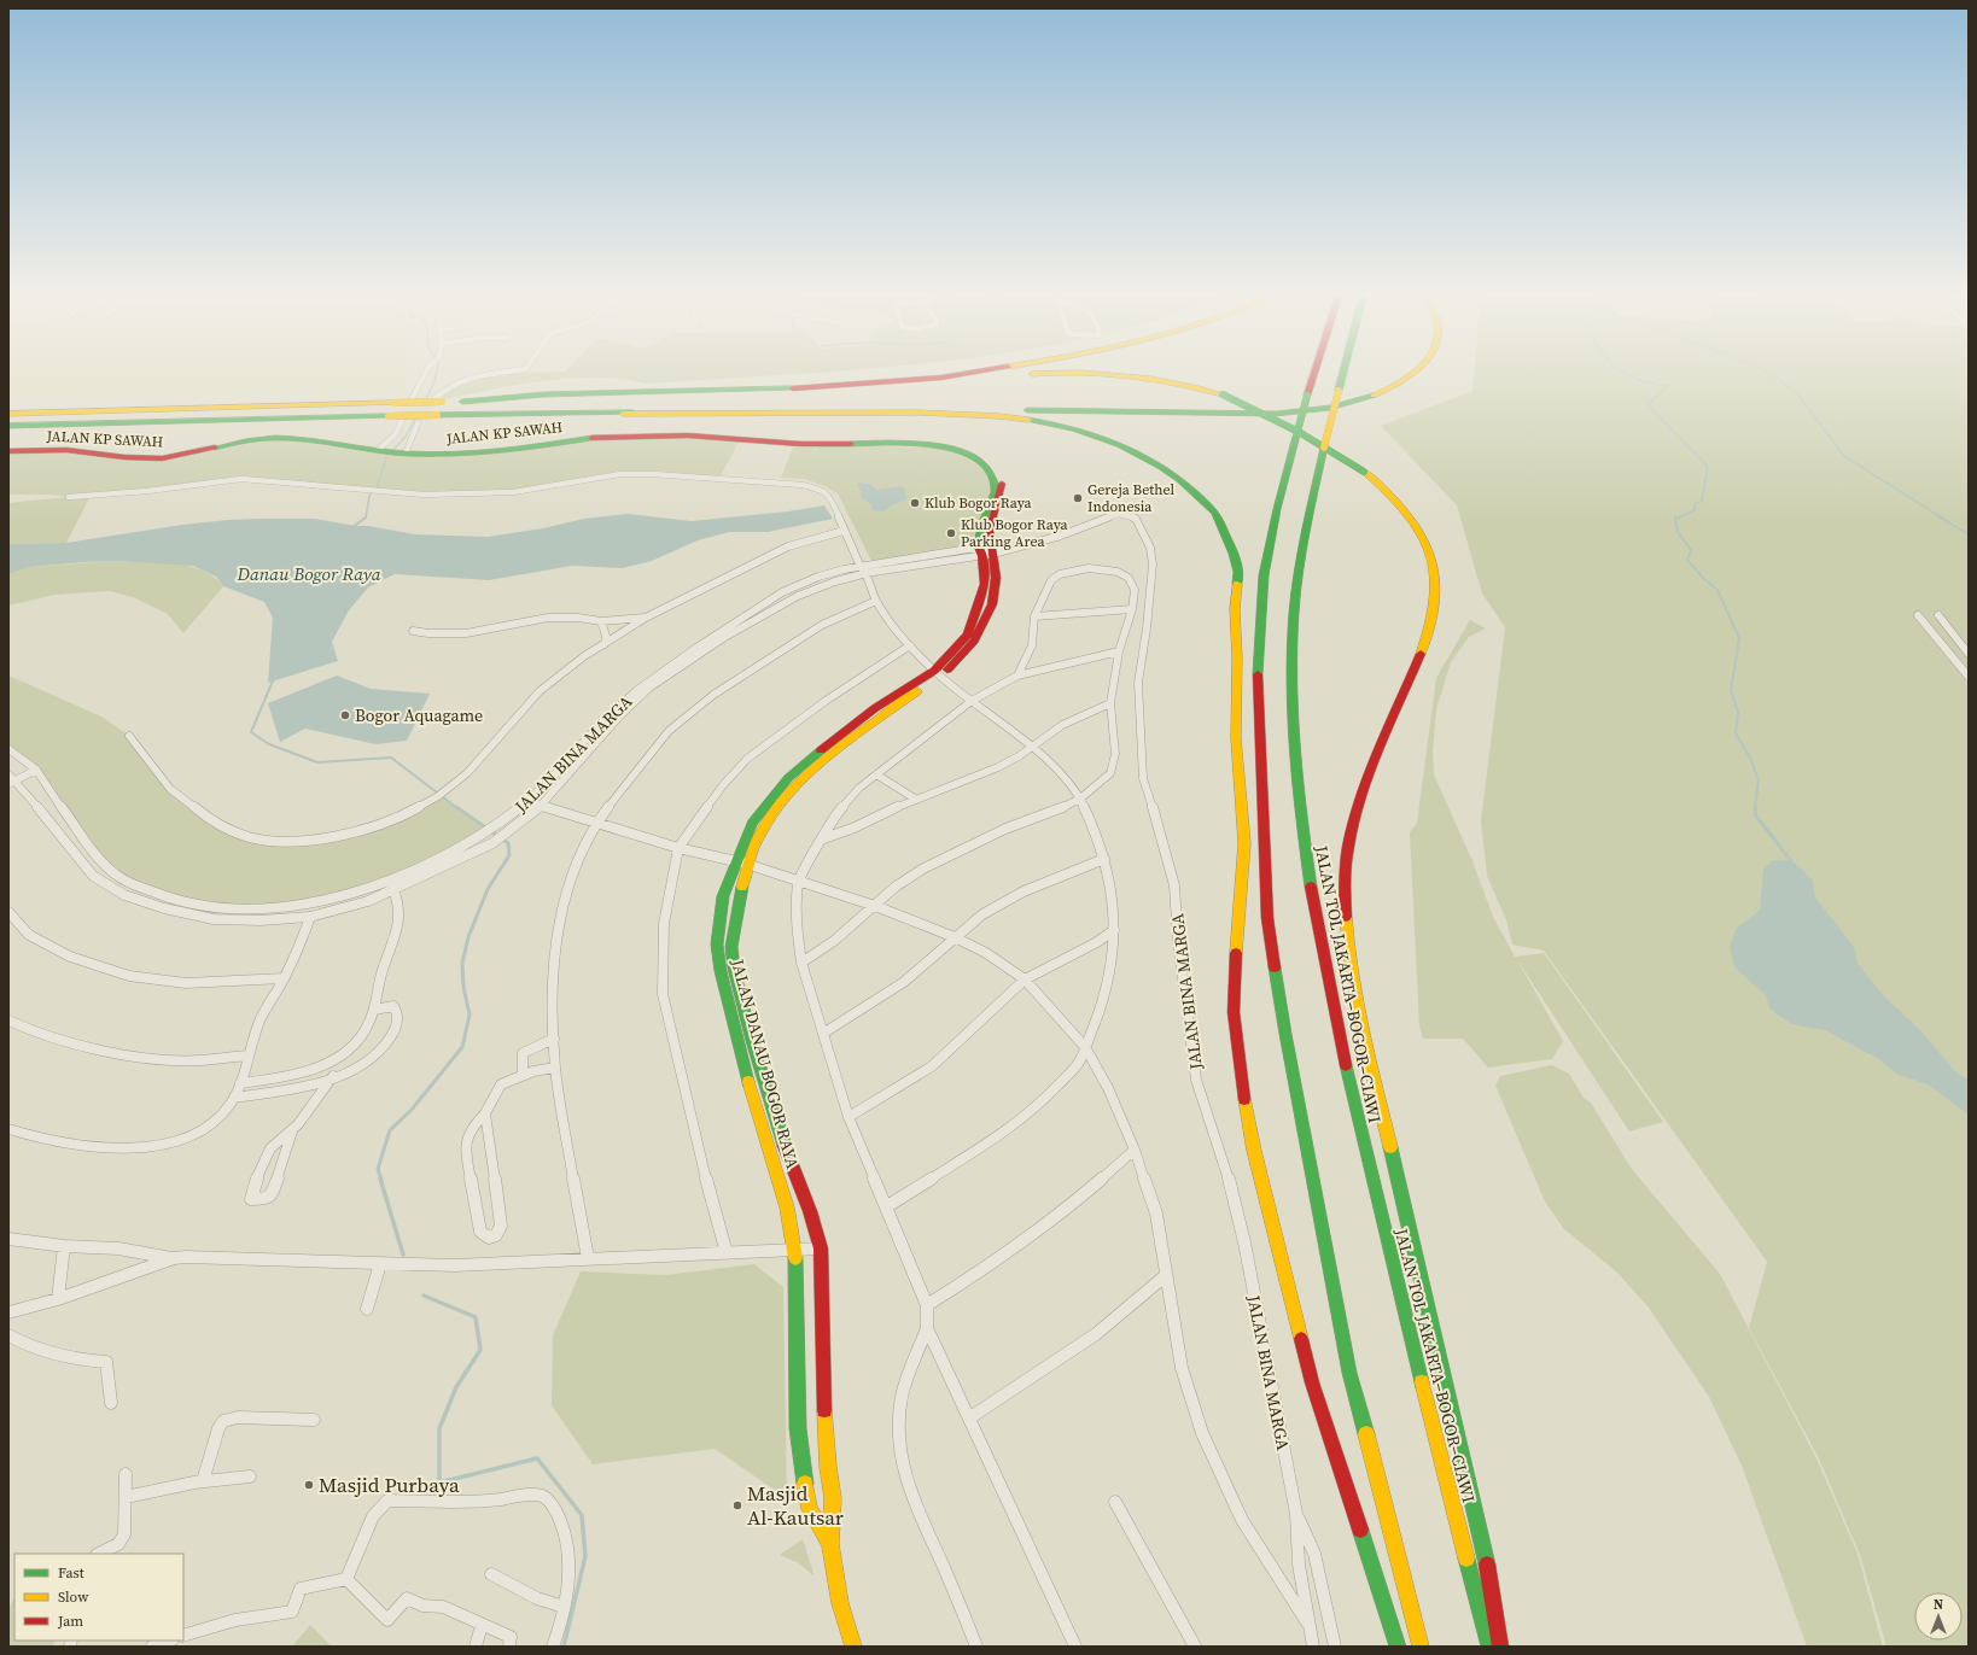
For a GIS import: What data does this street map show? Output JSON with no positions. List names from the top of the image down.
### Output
{
  "streets": {
    "main road": ["JALAN KP SAWAH", "JALAN TOL JAKARTA–BOGOR–CIAWI", "JALAN DANAU BOGOR RAYA"],
    "street": ["JALAN BINA MARGA"]
  },
  "crossings": [
    ["JALAN KP SAWAH", "JALAN DANAU BOGOR RAYA"],
    ["JALAN BINA MARGA", "JALAN DANAU BOGOR RAYA"]
  ],
  "water": ["Danau Bogor Raya"],
  "places": [
    "Gereja Bethel Indonesia",
    "Klub Bogor Raya",
    "Klub Bogor Raya Parking Area",
    "Bogor Aquagame",
    "Masjid Purbaya",
    "Masjid Al-Kautsar"
  ],
  "legend": ["Fast", "Slow", "Jam"],
  "north": "top"
}
